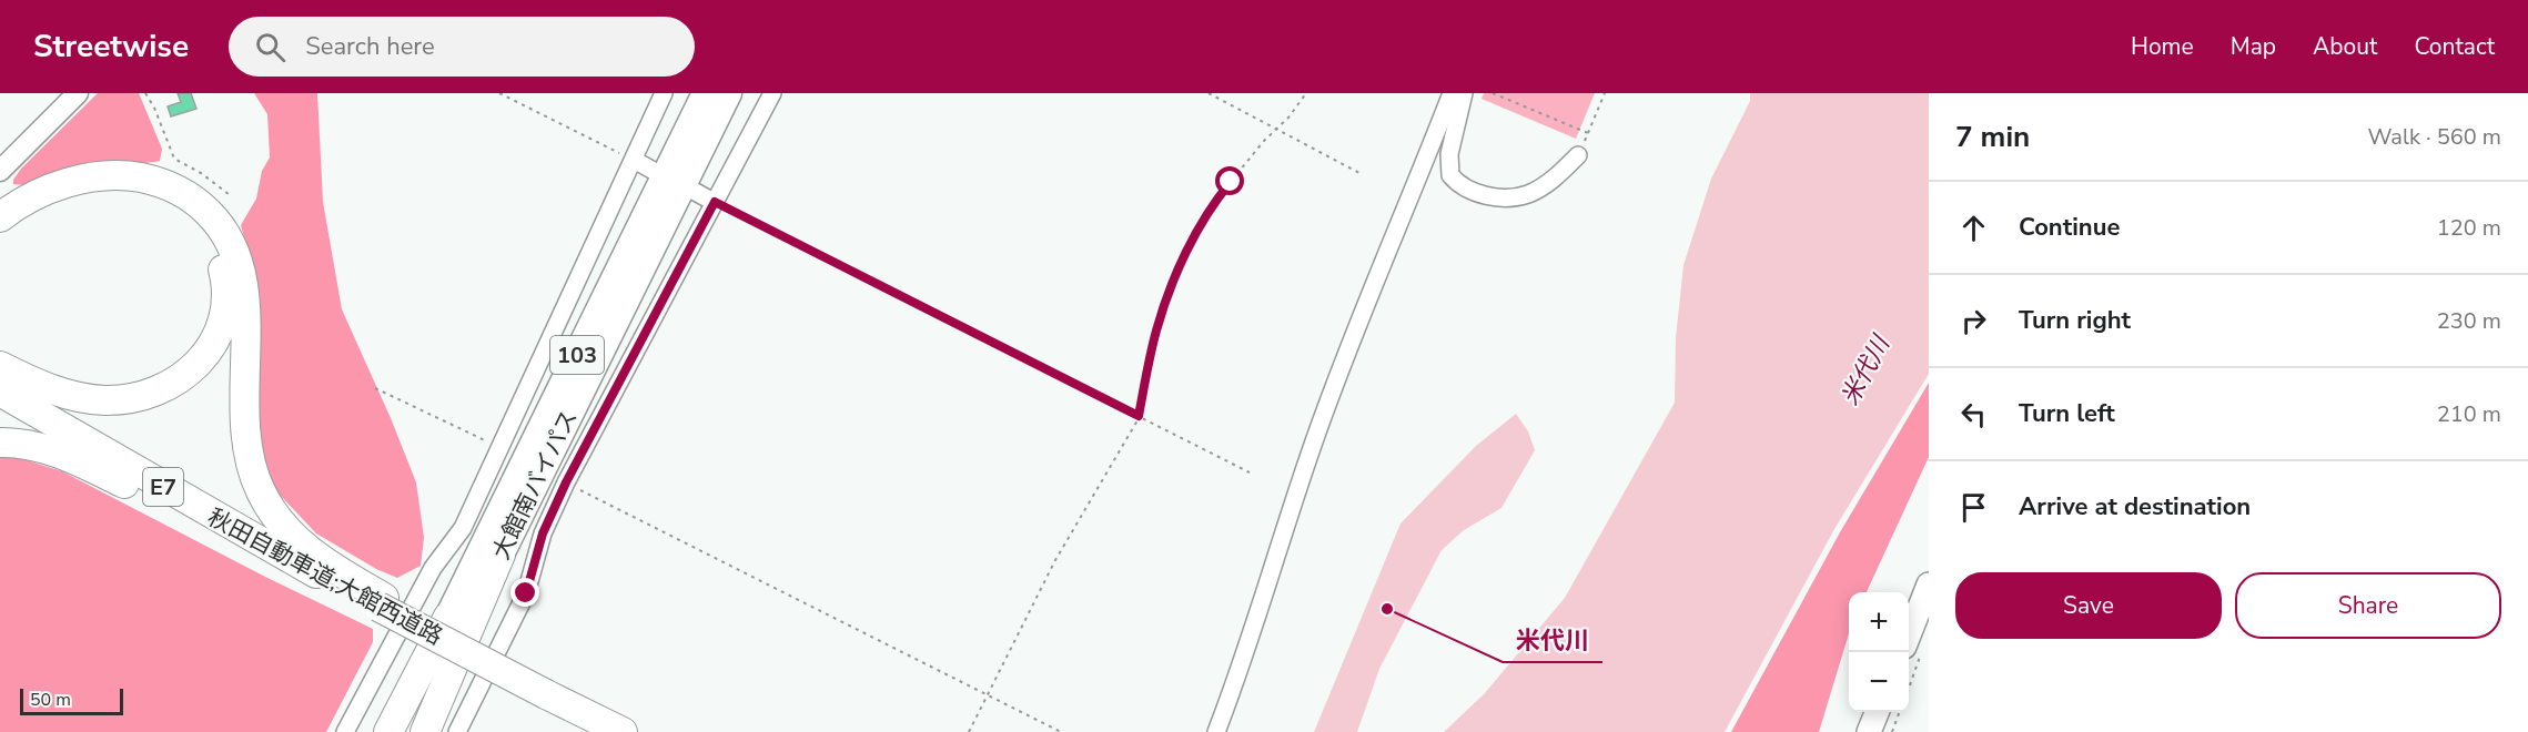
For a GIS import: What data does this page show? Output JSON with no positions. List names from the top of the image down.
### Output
{
  "streets": {
    "highway": [
      "103",
      "大館南バイパス",
      "E7",
      "秋田自動車道;大館西道路"
    ]
  },
  "water": ["米代川"],
  "places": ["米代川"],
  "scale_bar": "50 m",
  "page": {
    "header": "Streetwise",
    "search": "Search here",
    "nav": [
      "Home",
      "Map",
      "About",
      "Contact"
    ],
    "heading": ["7 min", "Walk · 560 m"],
    "list": [
      ["Continue", "120 m"],
      ["Turn right", "230 m"],
      ["Turn left", "210 m"],
      "Arrive at destination"
    ],
    "buttons": ["Save", "Share"],
    "map_buttons": ["+", "−"],
    "scale": "50 m"
  }
}
